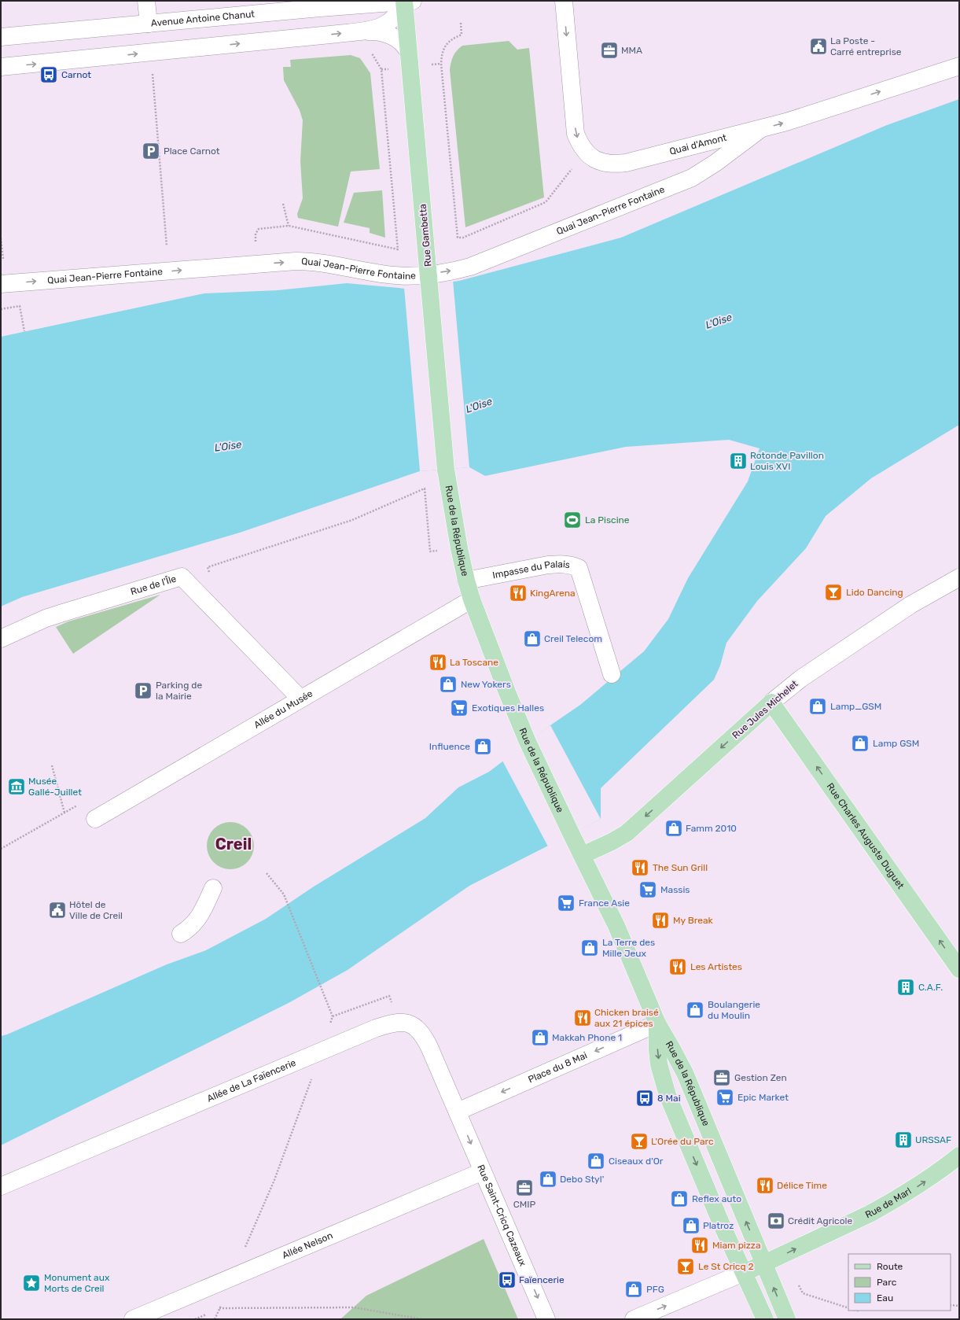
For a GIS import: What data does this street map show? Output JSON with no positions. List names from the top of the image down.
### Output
{
  "streets": {
    "main road": [
      "Rue Gambetta",
      "Rue de la République",
      "Rue Jules Michelet",
      "Rue Charles Auguste Duguet",
      "Rue de Marl"
    ],
    "street": [
      "Avenue Antoine Chanut",
      "Quai d'Amont",
      "Quai Jean-Pierre Fontaine",
      "Impasse du Palais",
      "Rue de l'Île",
      "Allée du Musée",
      "Place du 8 Mai",
      "Allée de La Faïencerie",
      "Rue Saint-Cricq Cazeaux",
      "Allée Nelson"
    ]
  },
  "crossings": [
    ["Avenue Antoine Chanut", "Rue Gambetta"],
    ["Quai d'Amont", "Quai Jean-Pierre Fontaine"],
    ["Rue Gambetta", "Rue de la République"],
    ["Rue de la République", "Impasse du Palais"],
    ["Rue de la République", "Allée du Musée"],
    ["Rue de la République", "Rue Jules Michelet"],
    ["Rue de la République", "Place du 8 Mai"],
    ["Rue de la République", "Rue de Marl"],
    ["Rue de l'Île", "Allée du Musée"],
    ["Rue Jules Michelet", "Rue Charles Auguste Duguet"],
    ["Place du 8 Mai", "Allée de La Faïencerie"],
    ["Place du 8 Mai", "Rue Saint-Cricq Cazeaux"],
    ["Allée de La Faïencerie", "Rue Saint-Cricq Cazeaux"],
    ["Rue Saint-Cricq Cazeaux", "Allée Nelson"]
  ],
  "one_way": [
    "Quai Jean-Pierre Fontaine",
    "Rue Jules Michelet",
    "Rue Charles Auguste Duguet",
    "Place du 8 Mai",
    "Rue de Marl",
    "Rue Saint-Cricq Cazeaux"
  ],
  "districts": ["Creil"],
  "water": ["L'Oise"],
  "places": {
    "public building": ["La Poste - Carré entreprise", "Hôtel de Ville de Creil"],
    "office": ["MMA", "Gestion Zen", "CMIP"],
    "bus stop": ["Carnot", "8 Mai", "Faïencerie"],
    "parking": ["Place Carnot", "Parking de la Mairie"],
    "building": ["Rotonde Pavillon Louis XVI", "C.A.F.", "URSSAF"],
    "sports": ["La Piscine"],
    "bar": ["Lido Dancing", "L'Orée du Parc", "Le St Cricq 2"],
    "restaurant": [
      "KingArena",
      "La Toscane",
      "The Sun Grill",
      "My Break",
      "Les Artistes",
      "Chicken braisé aux 21 épices",
      "Délice Time",
      "Miam pizza"
    ],
    "shop": [
      "Creil Telecom",
      "New Yokers",
      "Lamp_GSM",
      "Lamp GSM",
      "Influence",
      "Famm 2010",
      "La Terre des Mille Jeux",
      "Boulangerie du Moulin",
      "Makkah Phone 1",
      "Ciseaux d'Or",
      "Debo Styl'",
      "Reflex auto",
      "Platroz",
      "PFG"
    ],
    "supermarket": [
      "Exotiques Halles",
      "Massis",
      "France Asie",
      "Epic Market"
    ],
    "museum": ["Musée Gallé-Juillet"],
    "bank": ["Crédit Agricole"],
    "place": ["Monument aux Morts de Creil"]
  },
  "legend": ["Route", "Parc", "Eau"]
}
